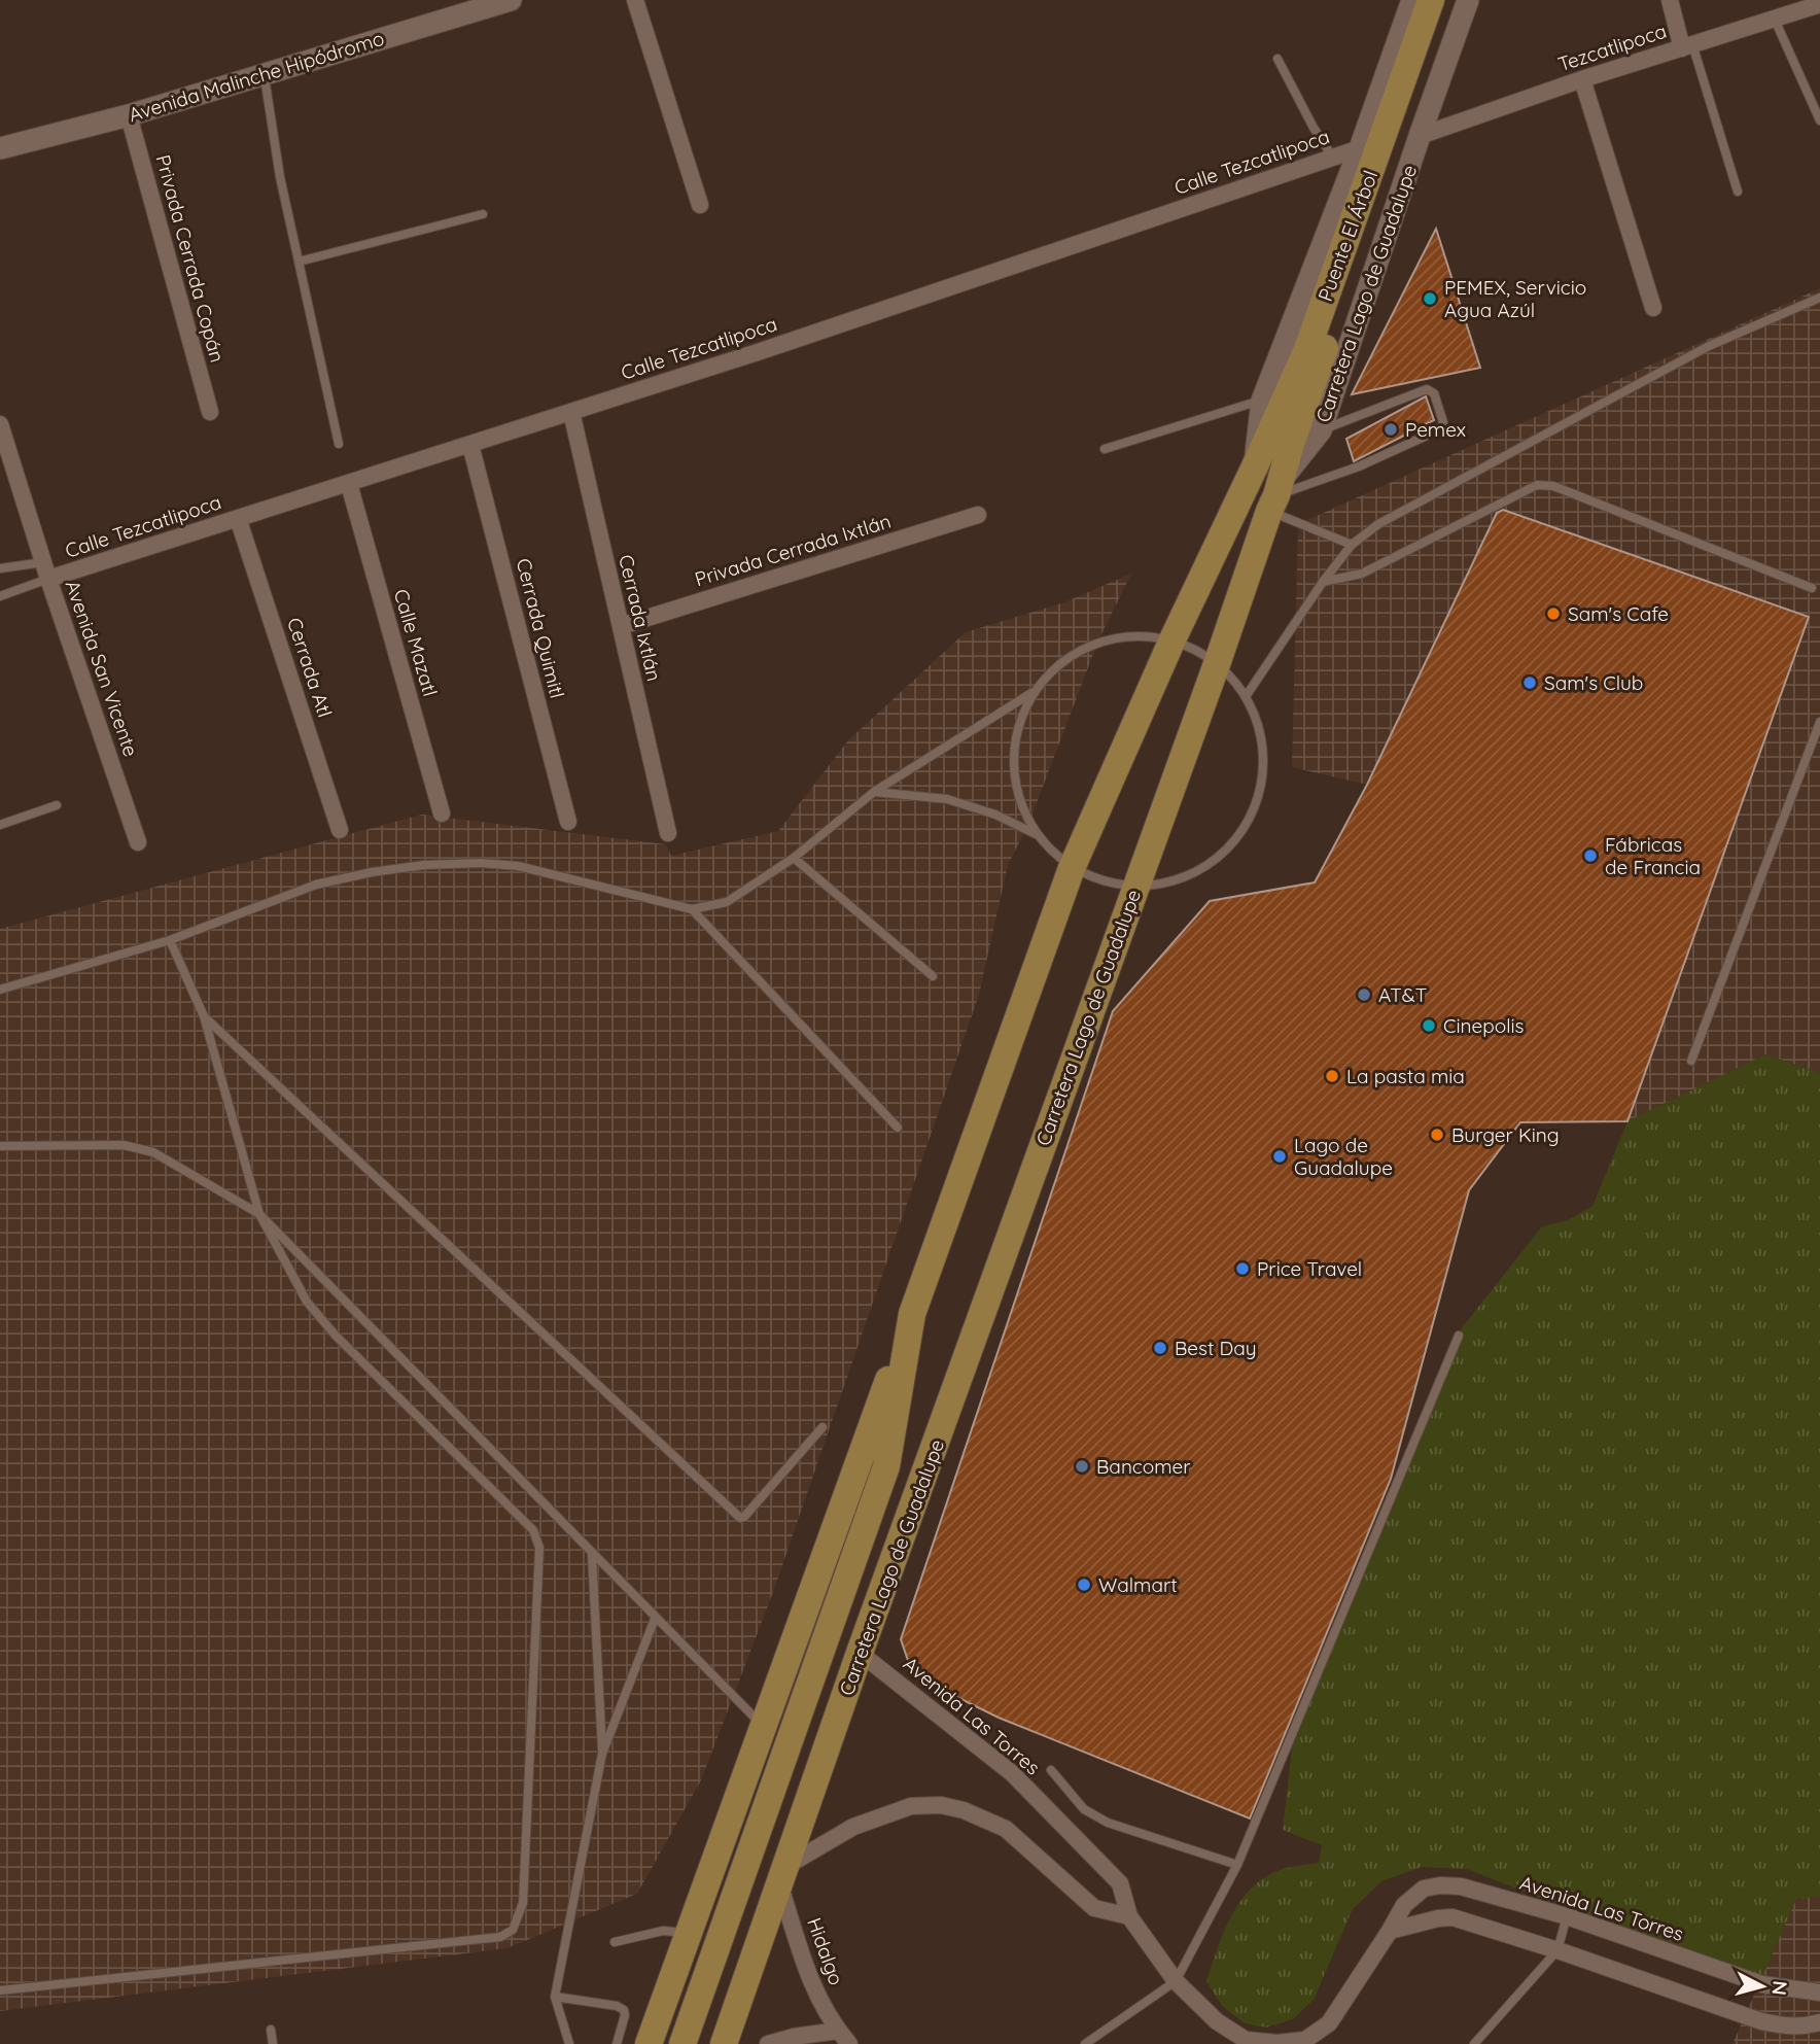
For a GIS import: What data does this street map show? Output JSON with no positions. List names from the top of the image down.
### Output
{
  "streets": {
    "main road": ["Puente El Árbol", "Carretera Lago de Guadalupe"],
    "street": [
      "Tezcatlipoca",
      "Avenida Malinche Hipódromo",
      "Calle Tezcatlipoca",
      "Privada Cerrada Copán",
      "Privada Cerrada Ixtlán",
      "Cerrada Ixtlán",
      "Cerrada Quimitl",
      "Calle Mazatl",
      "Cerrada Atl",
      "Avenida San Vicente",
      "Avenida Las Torres",
      "Hidalgo"
    ]
  },
  "crossings": [
    ["Tezcatlipoca", "Carretera Lago de Guadalupe"],
    ["Avenida Malinche Hipódromo", "Privada Cerrada Copán"],
    ["Calle Tezcatlipoca", "Carretera Lago de Guadalupe"],
    ["Calle Tezcatlipoca", "Cerrada Ixtlán"],
    ["Calle Tezcatlipoca", "Cerrada Quimitl"],
    ["Calle Tezcatlipoca", "Calle Mazatl"],
    ["Calle Tezcatlipoca", "Cerrada Atl"],
    ["Calle Tezcatlipoca", "Avenida San Vicente"],
    ["Puente El Árbol", "Carretera Lago de Guadalupe"],
    ["Carretera Lago de Guadalupe", "Avenida Las Torres"],
    ["Carretera Lago de Guadalupe", "Hidalgo"],
    ["Privada Cerrada Ixtlán", "Cerrada Ixtlán"]
  ],
  "places": [
    "PEMEX, Servicio Agua Azúl",
    "Pemex",
    "Sam's Cafe",
    "Sam's Club",
    "Fábricas de Francia",
    "AT&T",
    "Cinepolis",
    "La pasta mia",
    "Burger King",
    "Lago de Guadalupe",
    "Price Travel",
    "Best Day",
    "Bancomer",
    "Walmart"
  ],
  "north": "right"
}
